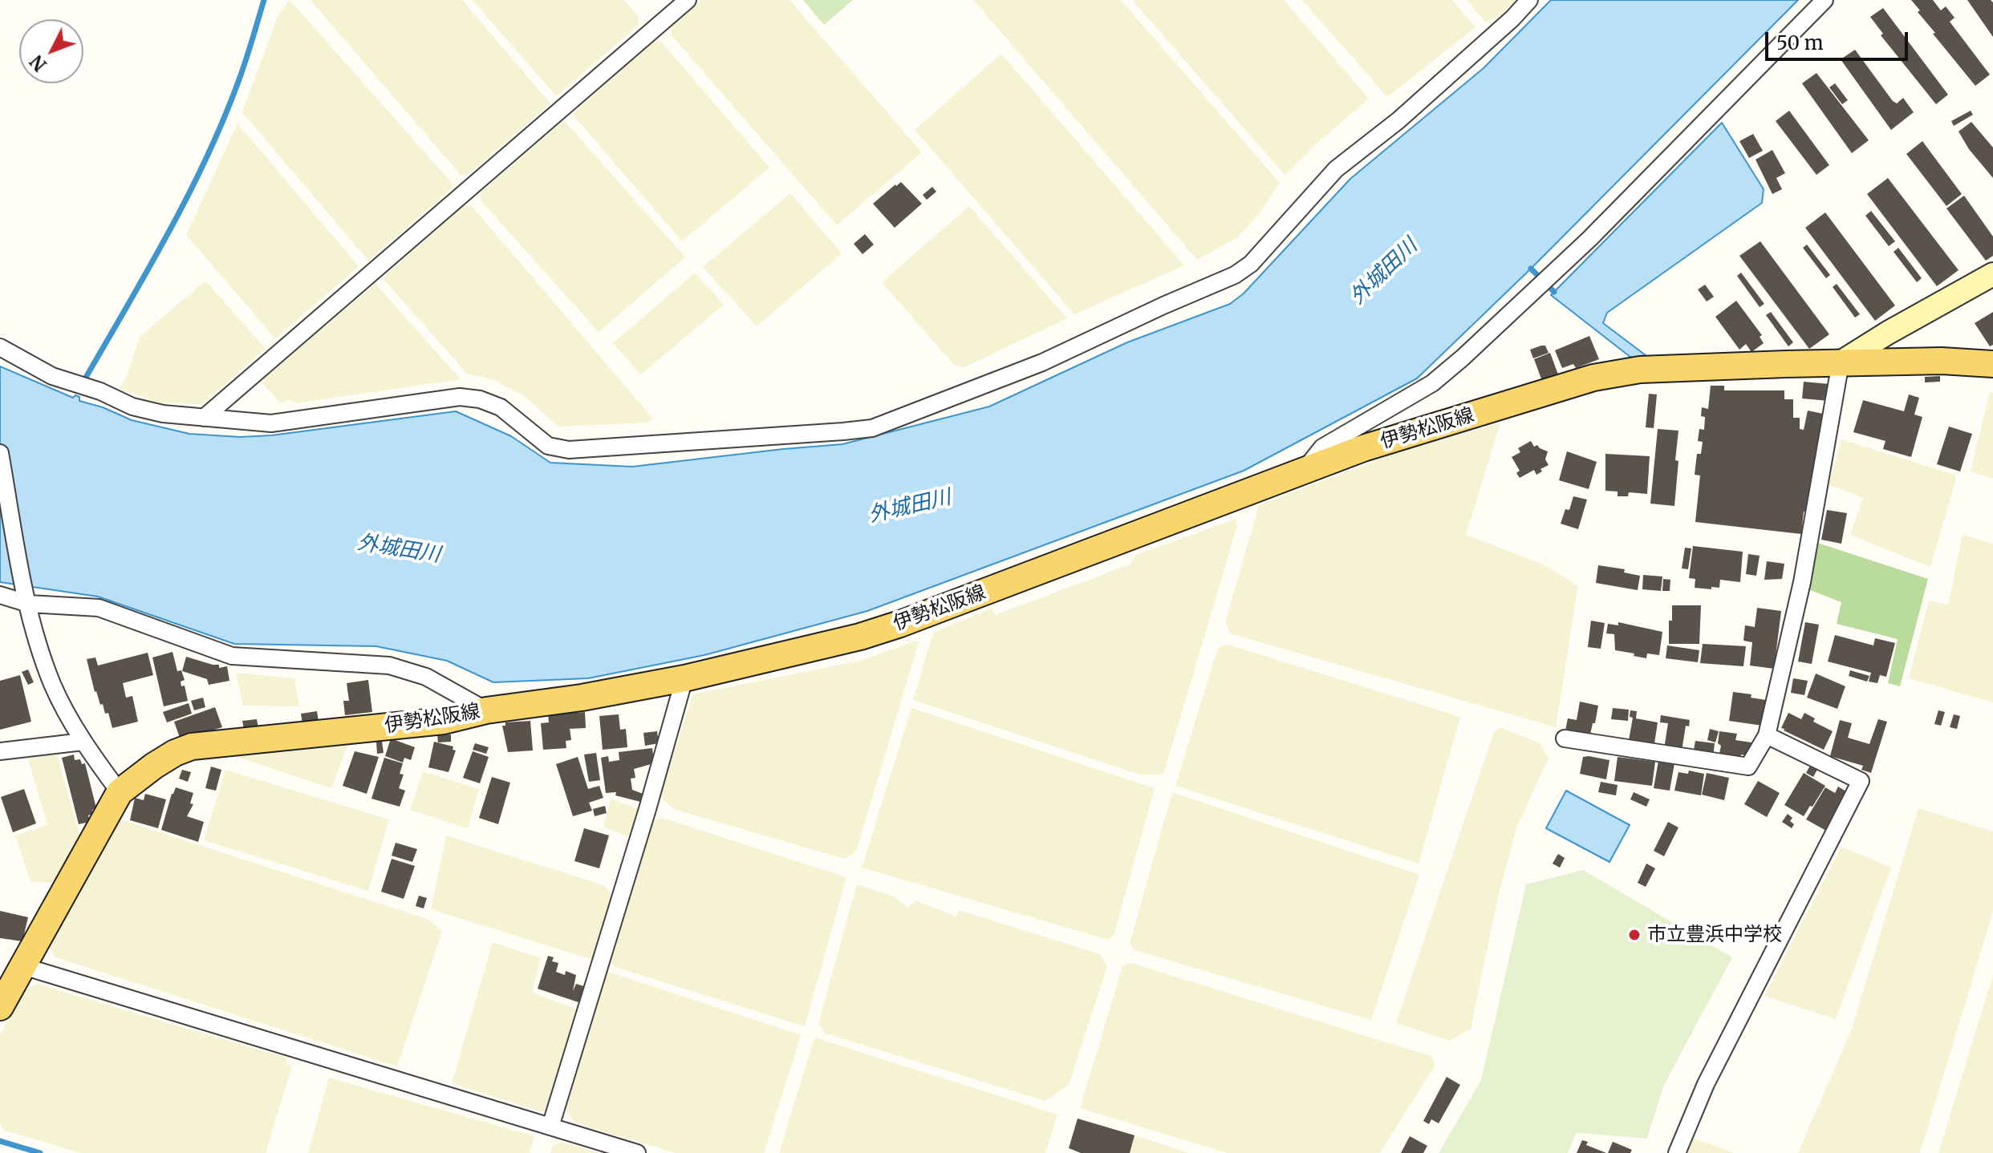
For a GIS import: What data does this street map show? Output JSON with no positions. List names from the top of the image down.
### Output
{
  "streets": {
    "main road": ["伊勢松阪線"]
  },
  "water": ["外城田川"],
  "places": ["市立豊浜中学校"],
  "scale_bar": "50 m",
  "north": "bottom left"
}
